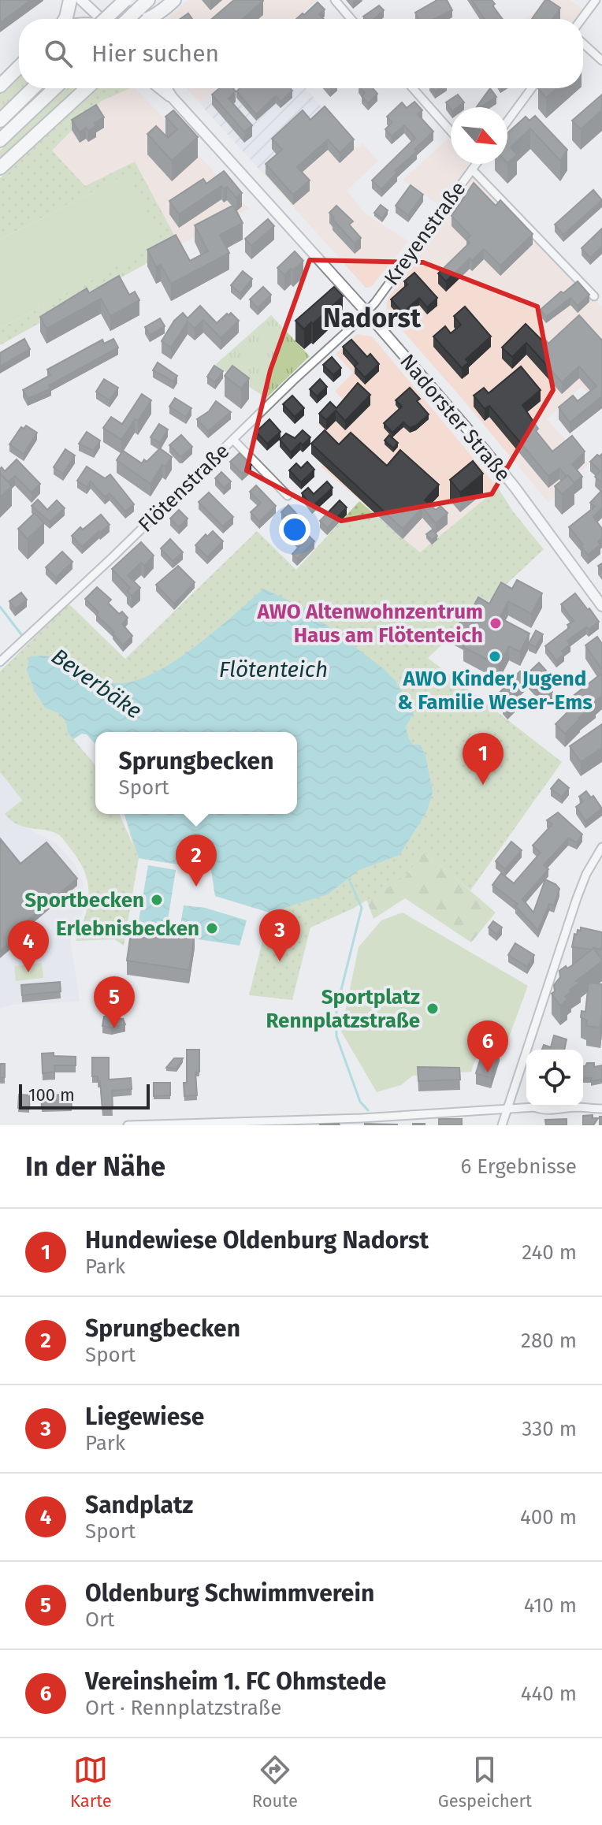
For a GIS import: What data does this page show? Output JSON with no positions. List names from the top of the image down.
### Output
{
  "streets": {
    "street": ["Kreyenstraße", "Nadorster Straße", "Flötenstraße"]
  },
  "crossings": [
    ["Kreyenstraße", "Nadorster Straße"],
    ["Kreyenstraße", "Flötenstraße"],
    ["Nadorster Straße", "Flötenstraße"]
  ],
  "districts": ["Nadorst"],
  "water": ["Flötenteich", "Beverbäke"],
  "places": [
    "AWO Altenwohnzentrum Haus am Flötenteich",
    "AWO Kinder, Jugend & Familie Weser-Ems",
    "Sportbecken",
    "Erlebnisbecken",
    "Sportplatz Rennplatzstraße"
  ],
  "scale_bar": "100 m",
  "north": "bottom right",
  "page": {
    "search": "Hier suchen",
    "popup": ["Sprungbecken", "Sport"],
    "pins": [
      "1",
      "2",
      "3",
      "4",
      "5",
      "6"
    ],
    "scale": "100 m",
    "heading": ["In der Nähe", "6 Ergebnisse"],
    "list": [
      {
        "mark": "1",
        "name": "Hundewiese Oldenburg Nadorst",
        "note": "Park",
        "value": "240 m"
      },
      {
        "mark": "2",
        "name": "Sprungbecken",
        "note": "Sport",
        "value": "280 m"
      },
      {
        "mark": "3",
        "name": "Liegewiese",
        "note": "Park",
        "value": "330 m"
      },
      {
        "mark": "4",
        "name": "Sandplatz",
        "note": "Sport",
        "value": "400 m"
      },
      {
        "mark": "5",
        "name": "Oldenburg Schwimmverein",
        "note": "Ort",
        "value": "410 m"
      },
      {
        "mark": "6",
        "name": "Vereinsheim 1. FC Ohmstede",
        "note": "Ort · Rennplatzstraße",
        "value": "440 m"
      }
    ],
    "nav": ["Karte", "Route", "Gespeichert"]
  }
}
